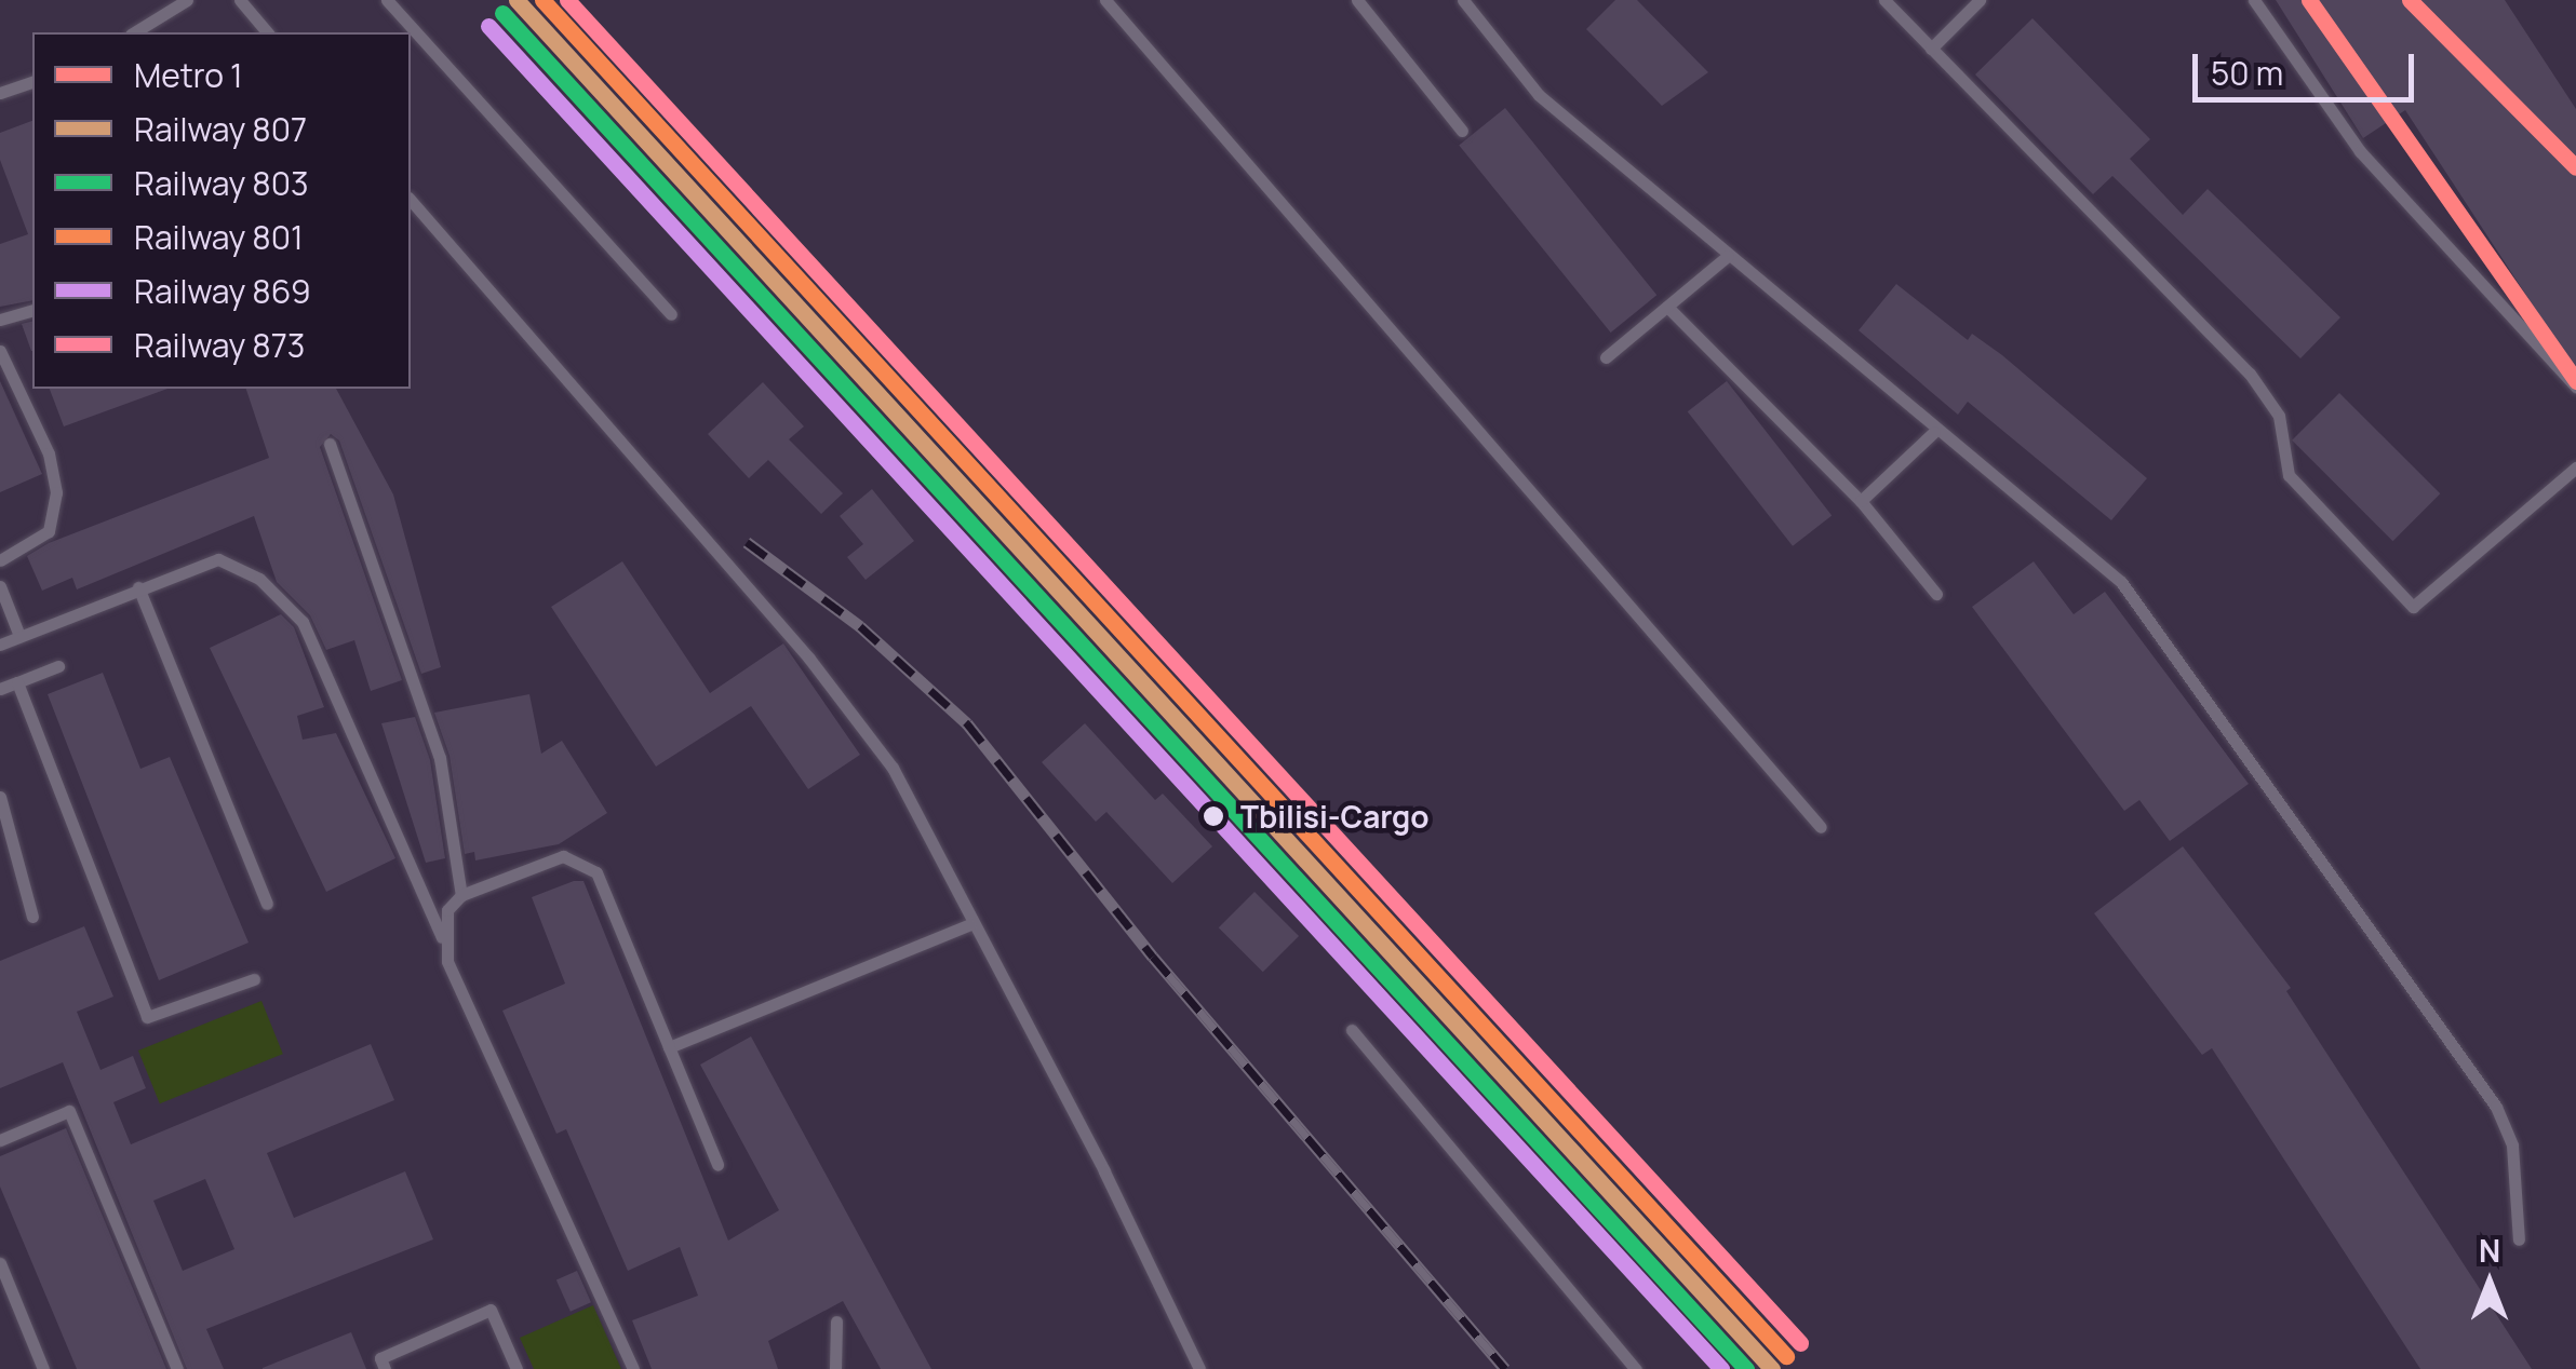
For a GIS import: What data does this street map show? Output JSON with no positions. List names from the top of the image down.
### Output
{
  "places": ["Tbilisi-Cargo"],
  "lines": [
    "metro line 1",
    "rail line 807",
    "rail line 801",
    "rail line 873",
    "rail line 803",
    "rail line 869"
  ],
  "legend": [
    "Metro 1",
    "Railway 807",
    "Railway 803",
    "Railway 801",
    "Railway 869",
    "Railway 873"
  ],
  "scale_bar": "50 m",
  "north": "top"
}
